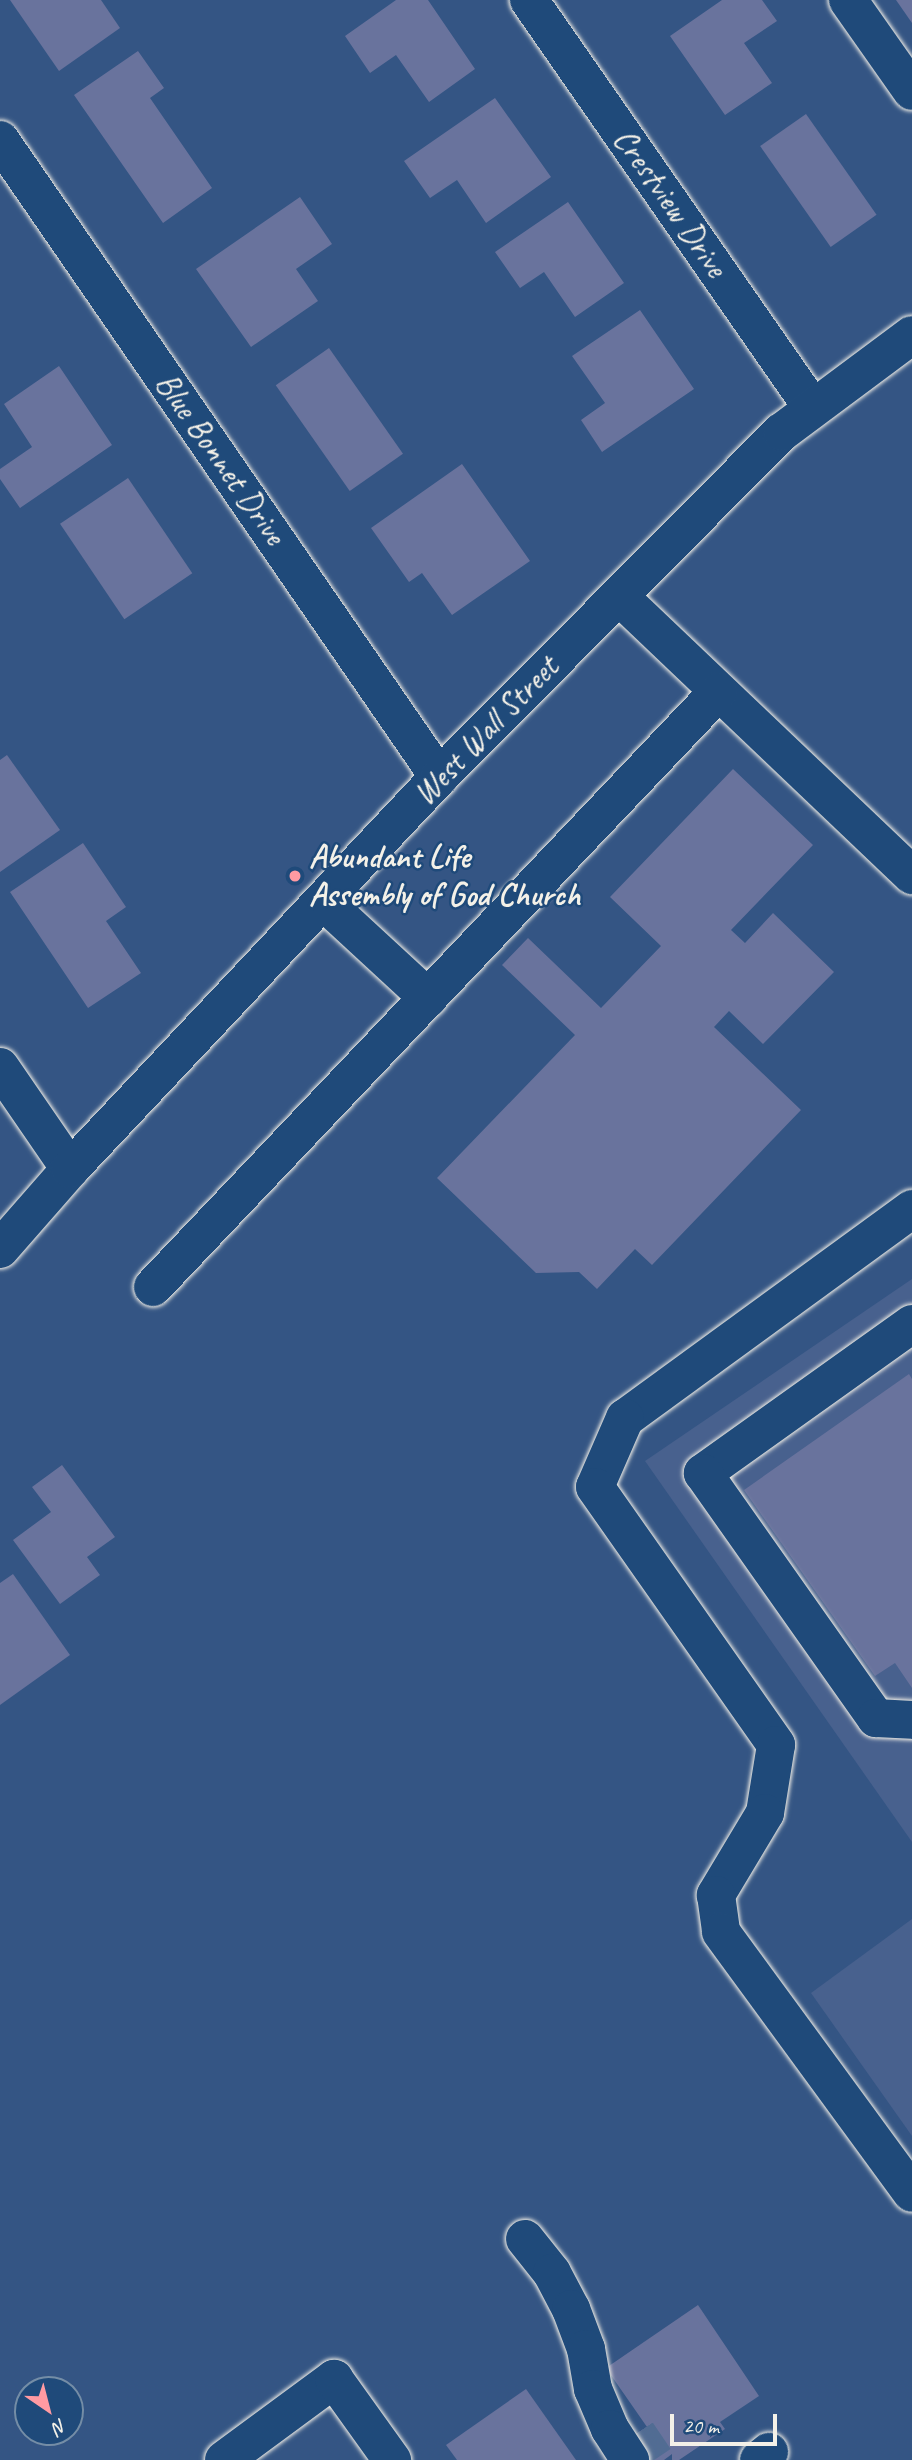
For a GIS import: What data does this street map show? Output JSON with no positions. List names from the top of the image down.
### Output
{
  "streets": {
    "street": ["Crestview Drive", "Blue Bonnet Drive", "West Wall Street"]
  },
  "crossings": [
    ["Crestview Drive", "West Wall Street"],
    ["Blue Bonnet Drive", "West Wall Street"]
  ],
  "places": ["Abundant Life Assembly of God Church"],
  "scale_bar": "20 m",
  "north": "bottom right"
}
